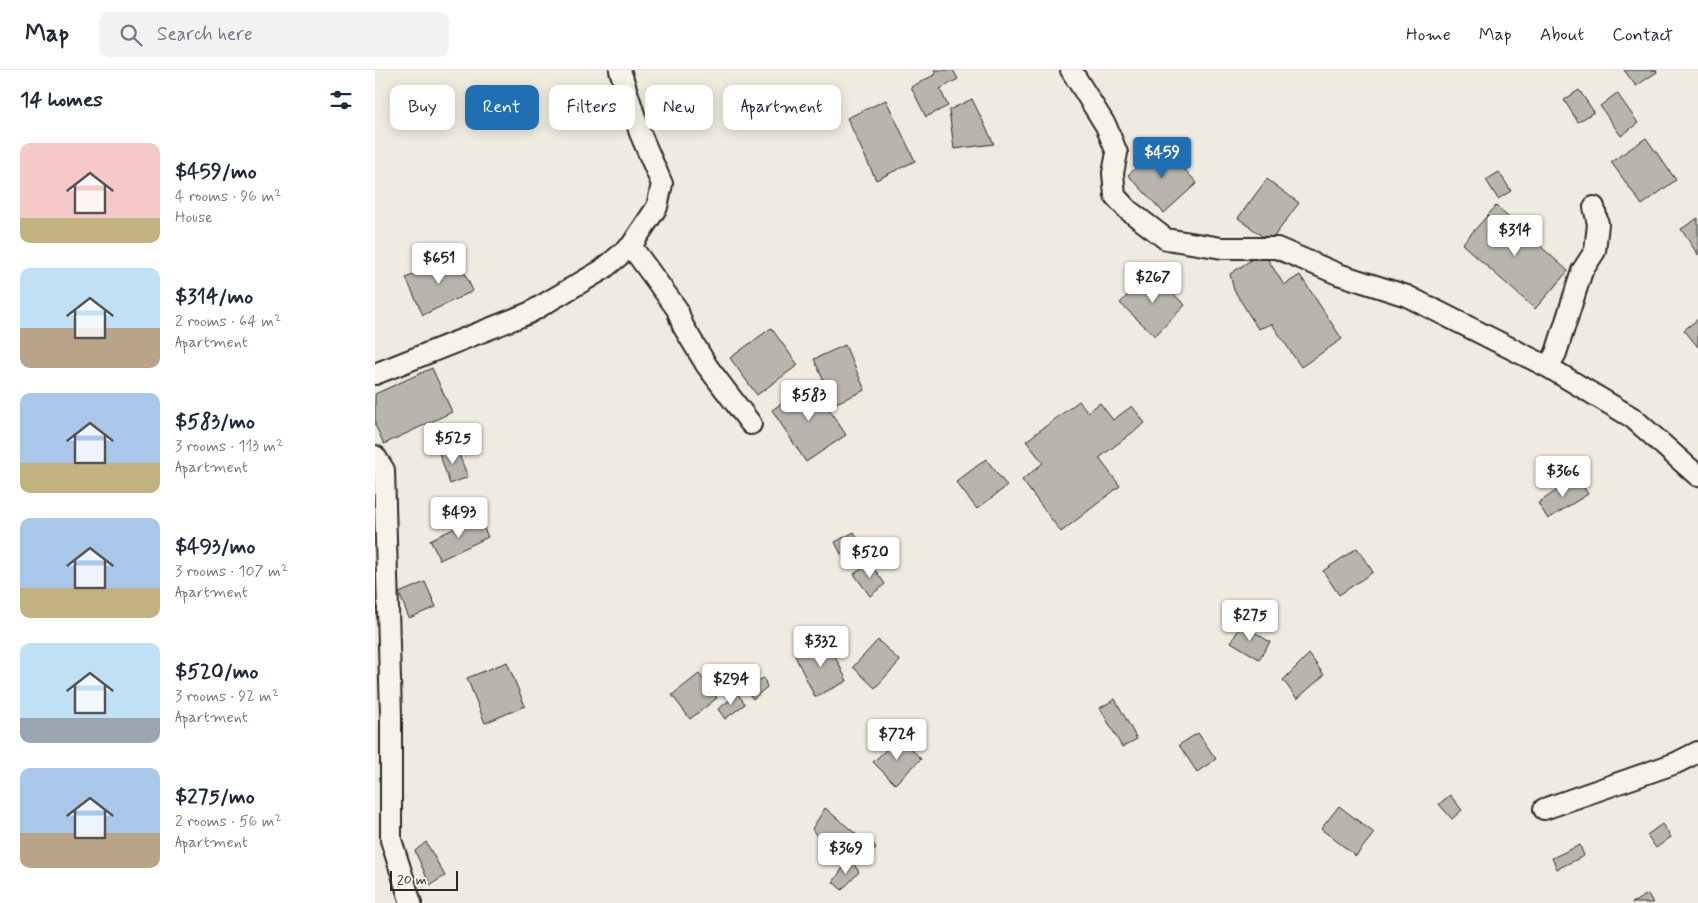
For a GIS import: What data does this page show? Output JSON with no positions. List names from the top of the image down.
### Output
{
  "scale_bar": "20 m",
  "page": {
    "header": "Map",
    "search": "Search here",
    "nav": [
      "Home",
      "Map",
      "About",
      "Contact"
    ],
    "heading": "14 homes",
    "chip": [
      "Buy",
      "Rent",
      "Filters",
      "New",
      "Apartment"
    ],
    "list": [
      {
        "name": "$459/mo",
        "note": "4 rooms · 96 m² · House"
      },
      {
        "name": "$314/mo",
        "note": "2 rooms · 64 m² · Apartment"
      },
      {
        "name": "$583/mo",
        "note": "3 rooms · 113 m² · Apartment"
      },
      {
        "name": "$493/mo",
        "note": "3 rooms · 107 m² · Apartment"
      },
      {
        "name": "$520/mo",
        "note": "3 rooms · 92 m² · Apartment"
      },
      {
        "name": "$275/mo",
        "note": "2 rooms · 56 m² · Apartment"
      }
    ],
    "price": [
      "$459",
      "$314",
      "$651",
      "$267",
      "$583",
      "$525",
      "$366",
      "$493",
      "$520",
      "$275",
      "$332",
      "$294",
      "$724",
      "$369"
    ],
    "scale": "20 m"
  }
}
